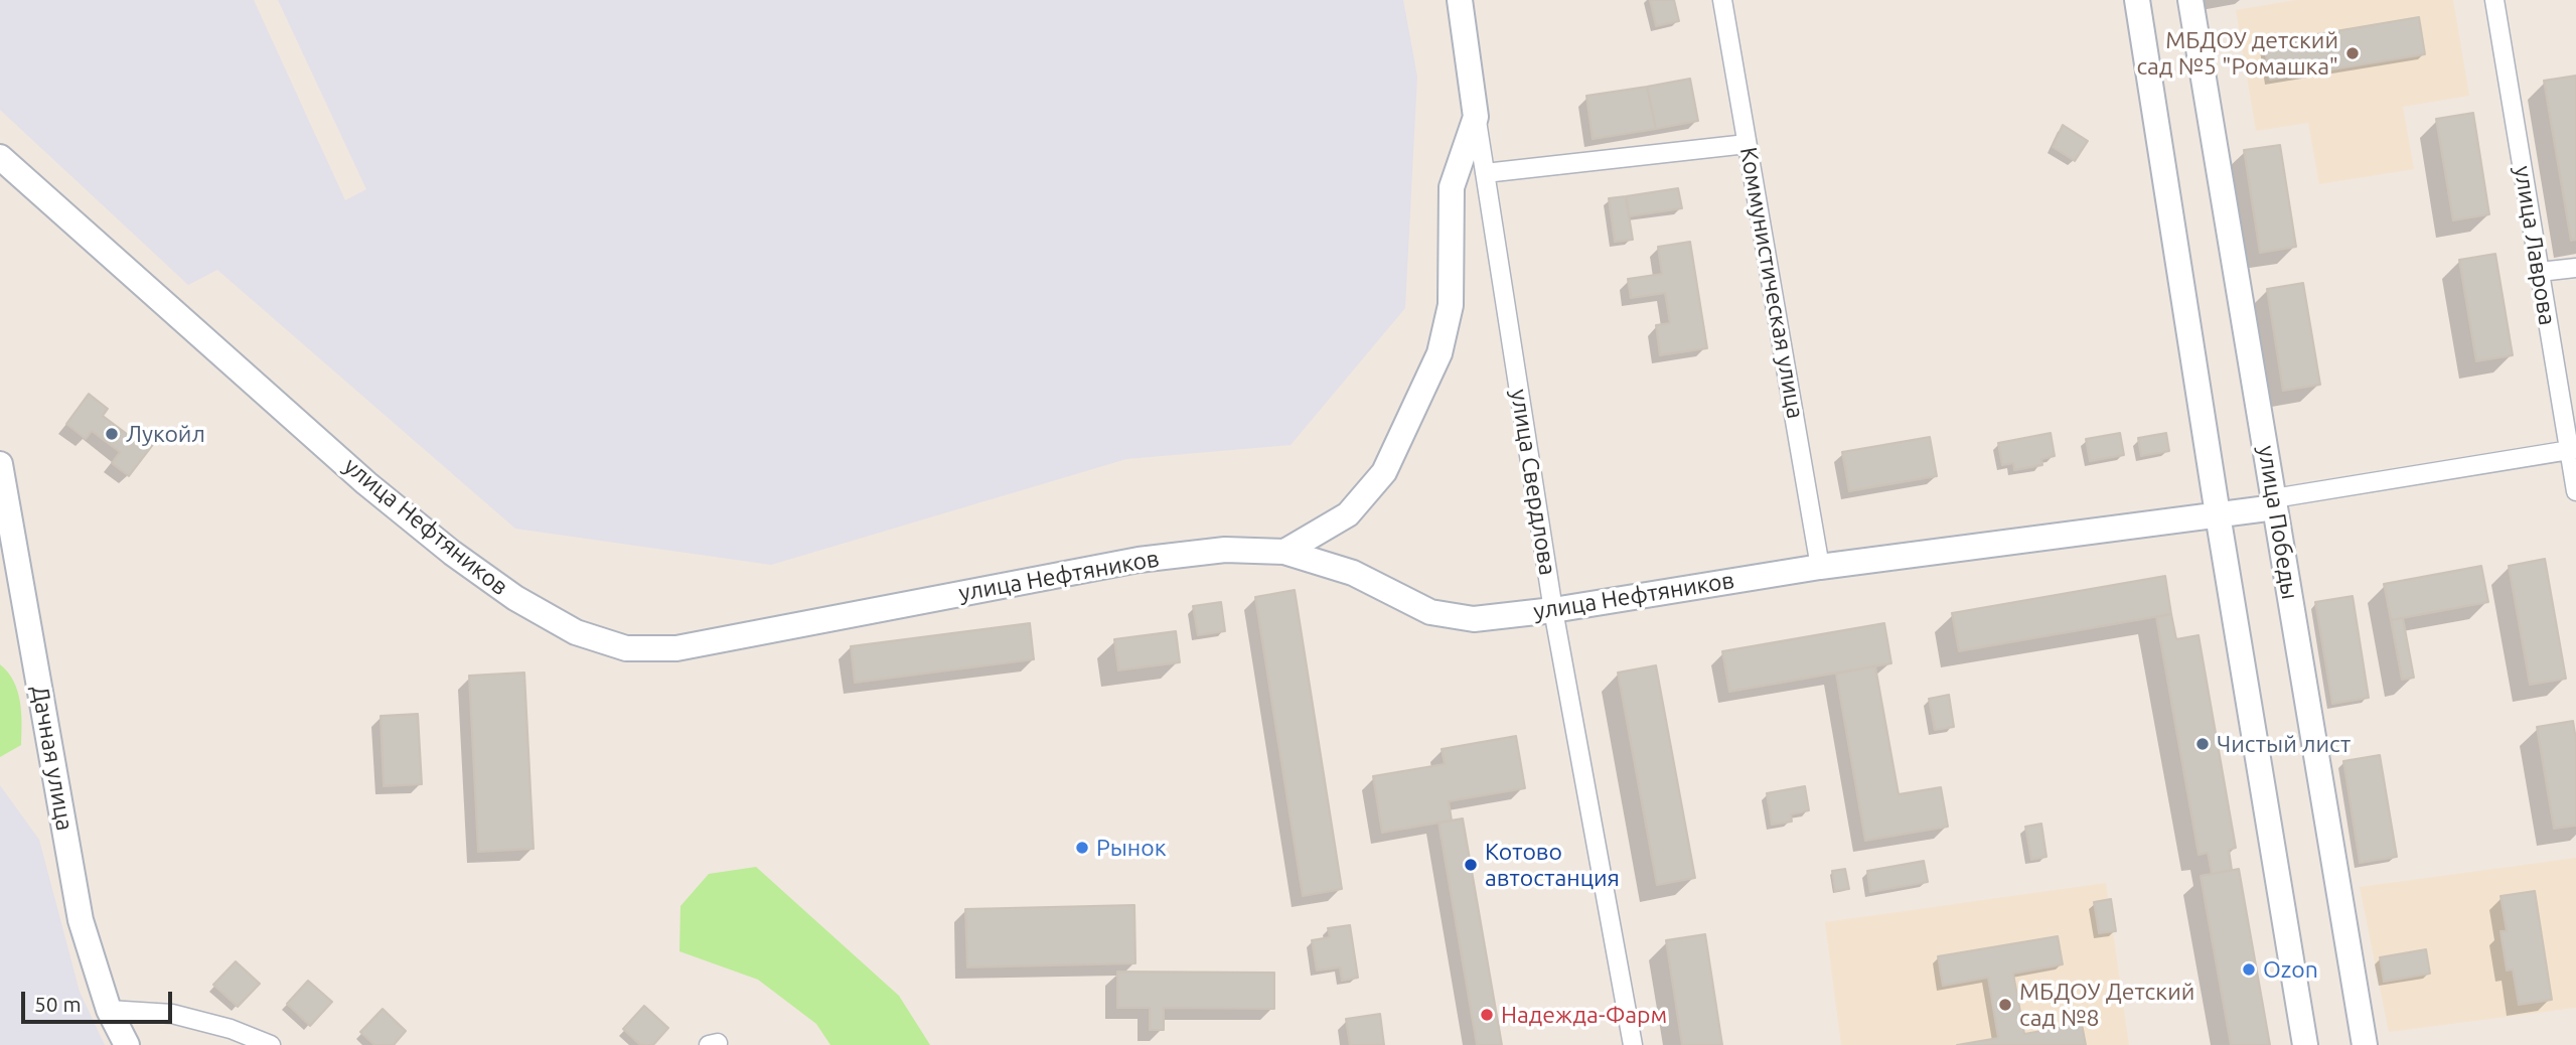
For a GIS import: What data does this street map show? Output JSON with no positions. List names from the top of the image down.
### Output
{
  "streets": {
    "street": [
      "улица Лаврова",
      "Коммунистическая улица",
      "улица Свердлова",
      "улица Победы",
      "улица Нефтяников",
      "Дачная улица"
    ]
  },
  "crossings": [
    ["Коммунистическая улица", "улица Нефтяников"],
    ["улица Свердлова", "улица Нефтяников"],
    ["улица Победы", "улица Нефтяников"]
  ],
  "places": [
    "МБДОУ детский сад №5 \"Ромашка\"",
    "Лукойл",
    "Чистый лист",
    "Рынок",
    "Котово автостанция",
    "Ozon",
    "МБДОУ Детский сад №8",
    "Надежда-Фарм"
  ],
  "scale_bar": "50 m"
}
